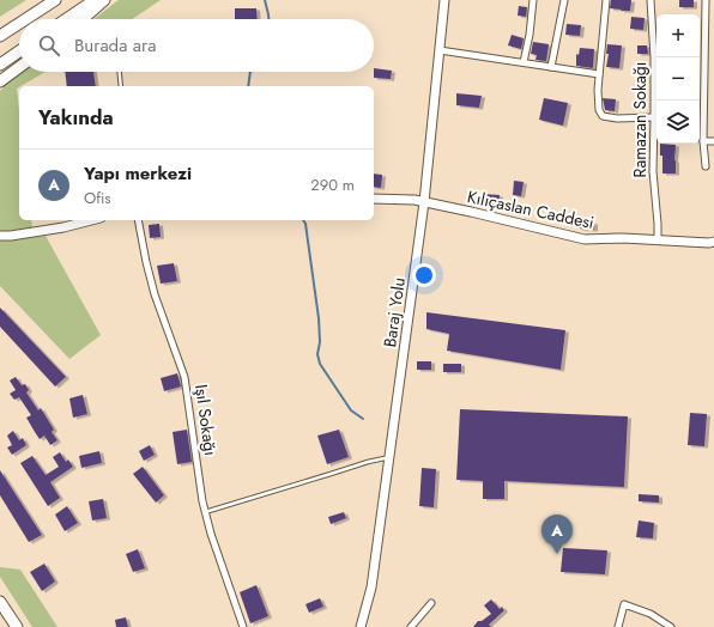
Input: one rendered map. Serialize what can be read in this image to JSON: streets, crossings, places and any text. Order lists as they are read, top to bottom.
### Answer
{
  "streets": {
    "street": [
      "Ramazan Sokağı",
      "Kılıçaslan Caddesi",
      "Baraj Yolu",
      "Işıl Sokağı"
    ]
  },
  "crossings": [
    ["Ramazan Sokağı", "Kılıçaslan Caddesi"],
    ["Kılıçaslan Caddesi", "Baraj Yolu"]
  ],
  "page": {
    "map_buttons": ["+", "−"],
    "search": "Burada ara",
    "heading": "Yakında",
    "list": [
      {
        "mark": "A",
        "name": "Yapı merkezi",
        "note": "Ofis",
        "value": "290 m"
      }
    ],
    "pins": "A"
  }
}
